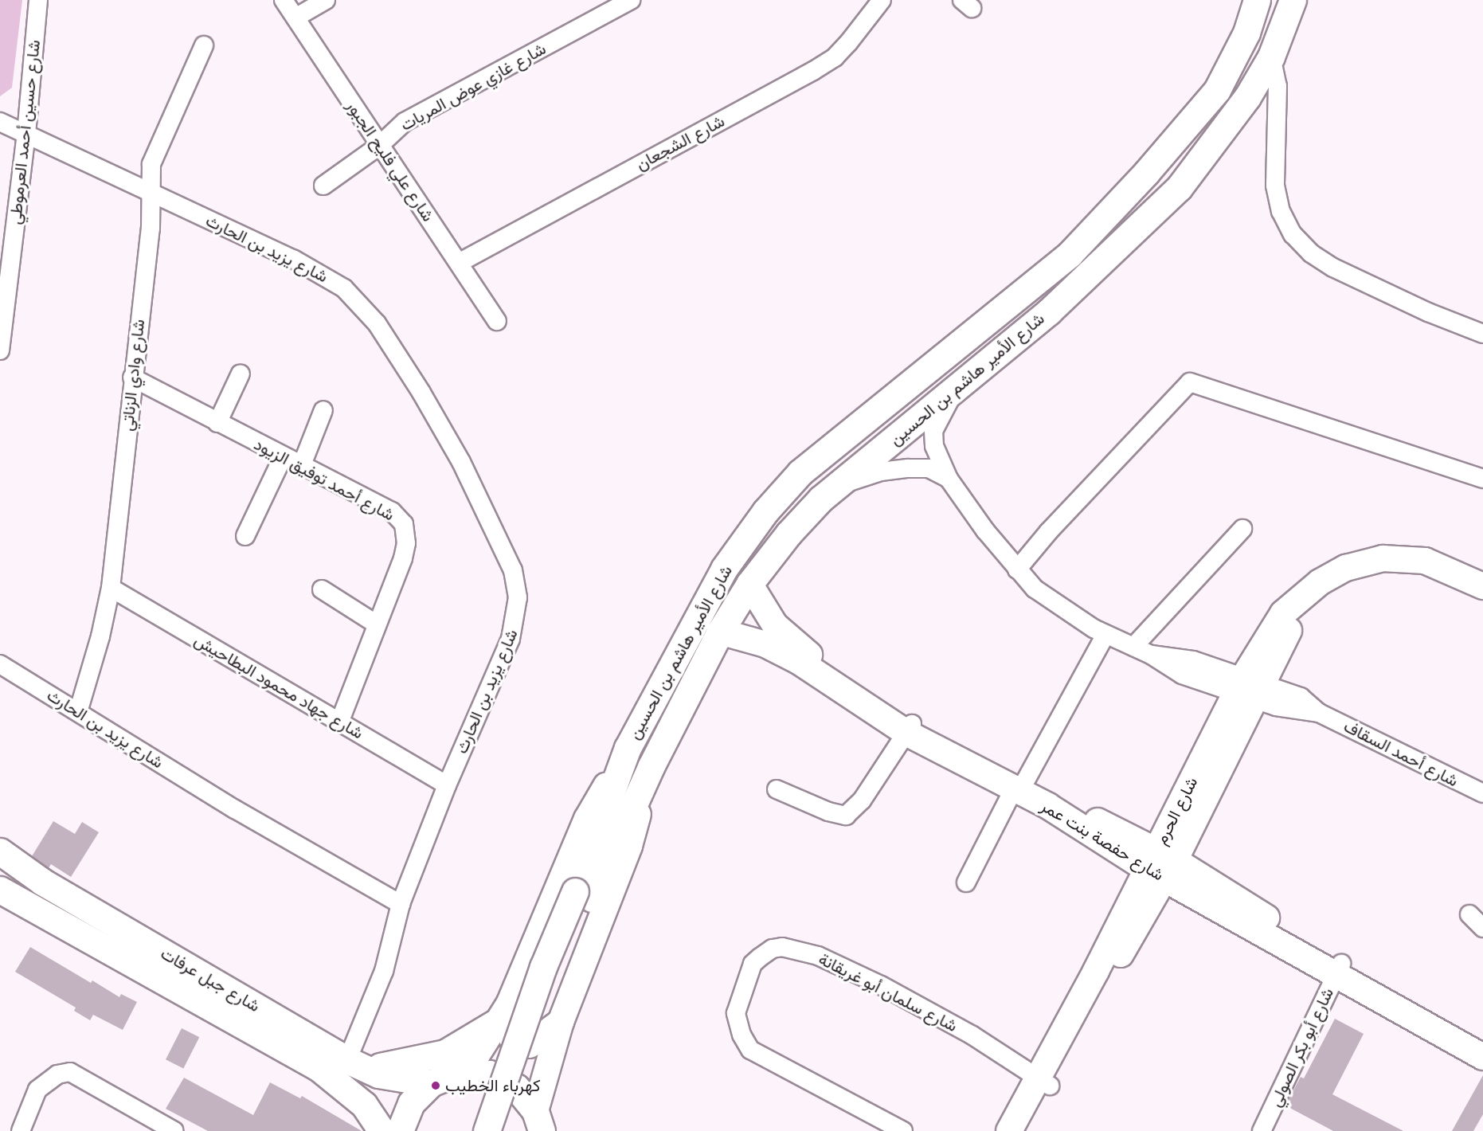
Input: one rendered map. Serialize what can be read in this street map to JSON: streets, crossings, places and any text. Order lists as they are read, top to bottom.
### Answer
{
  "streets": {
    "main road": ["شارع الأمير هاشم بن الحسين", "شارع جبل عرفات"],
    "street": [
      "شارع غازي عوض المريات",
      "شارع حسين أحمد العرموطي",
      "شارع الشجعان",
      "شارع علي فليح الجبور",
      "شارع يزيد بن الحارث",
      "شارع وادي الزناتي",
      "شارع أحمد توفيق الزيود",
      "شارع جهاد محمود البطاحيش",
      "شارع أحمد السقاف",
      "شارع الحرم",
      "شارع حفصة بنت عمر",
      "شارع سلمان أبو غريقانة",
      "شارع أبو بكر الصولي"
    ]
  },
  "crossings": [
    ["شارع غازي عوض المريات", "شارع علي فليح الجبور"],
    ["شارع حسين أحمد العرموطي", "شارع يزيد بن الحارث"],
    ["شارع الشجعان", "شارع علي فليح الجبور"],
    ["شارع يزيد بن الحارث", "شارع وادي الزناتي"],
    ["شارع يزيد بن الحارث", "شارع جهاد محمود البطاحيش"],
    ["شارع وادي الزناتي", "شارع أحمد توفيق الزيود"],
    ["شارع وادي الزناتي", "شارع جهاد محمود البطاحيش"],
    ["شارع الأمير هاشم بن الحسين", "شارع حفصة بنت عمر"],
    ["شارع أحمد توفيق الزيود", "شارع جهاد محمود البطاحيش"],
    ["شارع أحمد السقاف", "شارع الحرم"],
    ["شارع الحرم", "شارع حفصة بنت عمر"],
    ["شارع الحرم", "شارع سلمان أبو غريقانة"],
    ["شارع حفصة بنت عمر", "شارع أبو بكر الصولي"]
  ],
  "places": ["كهرباء الخطيب"]
}
